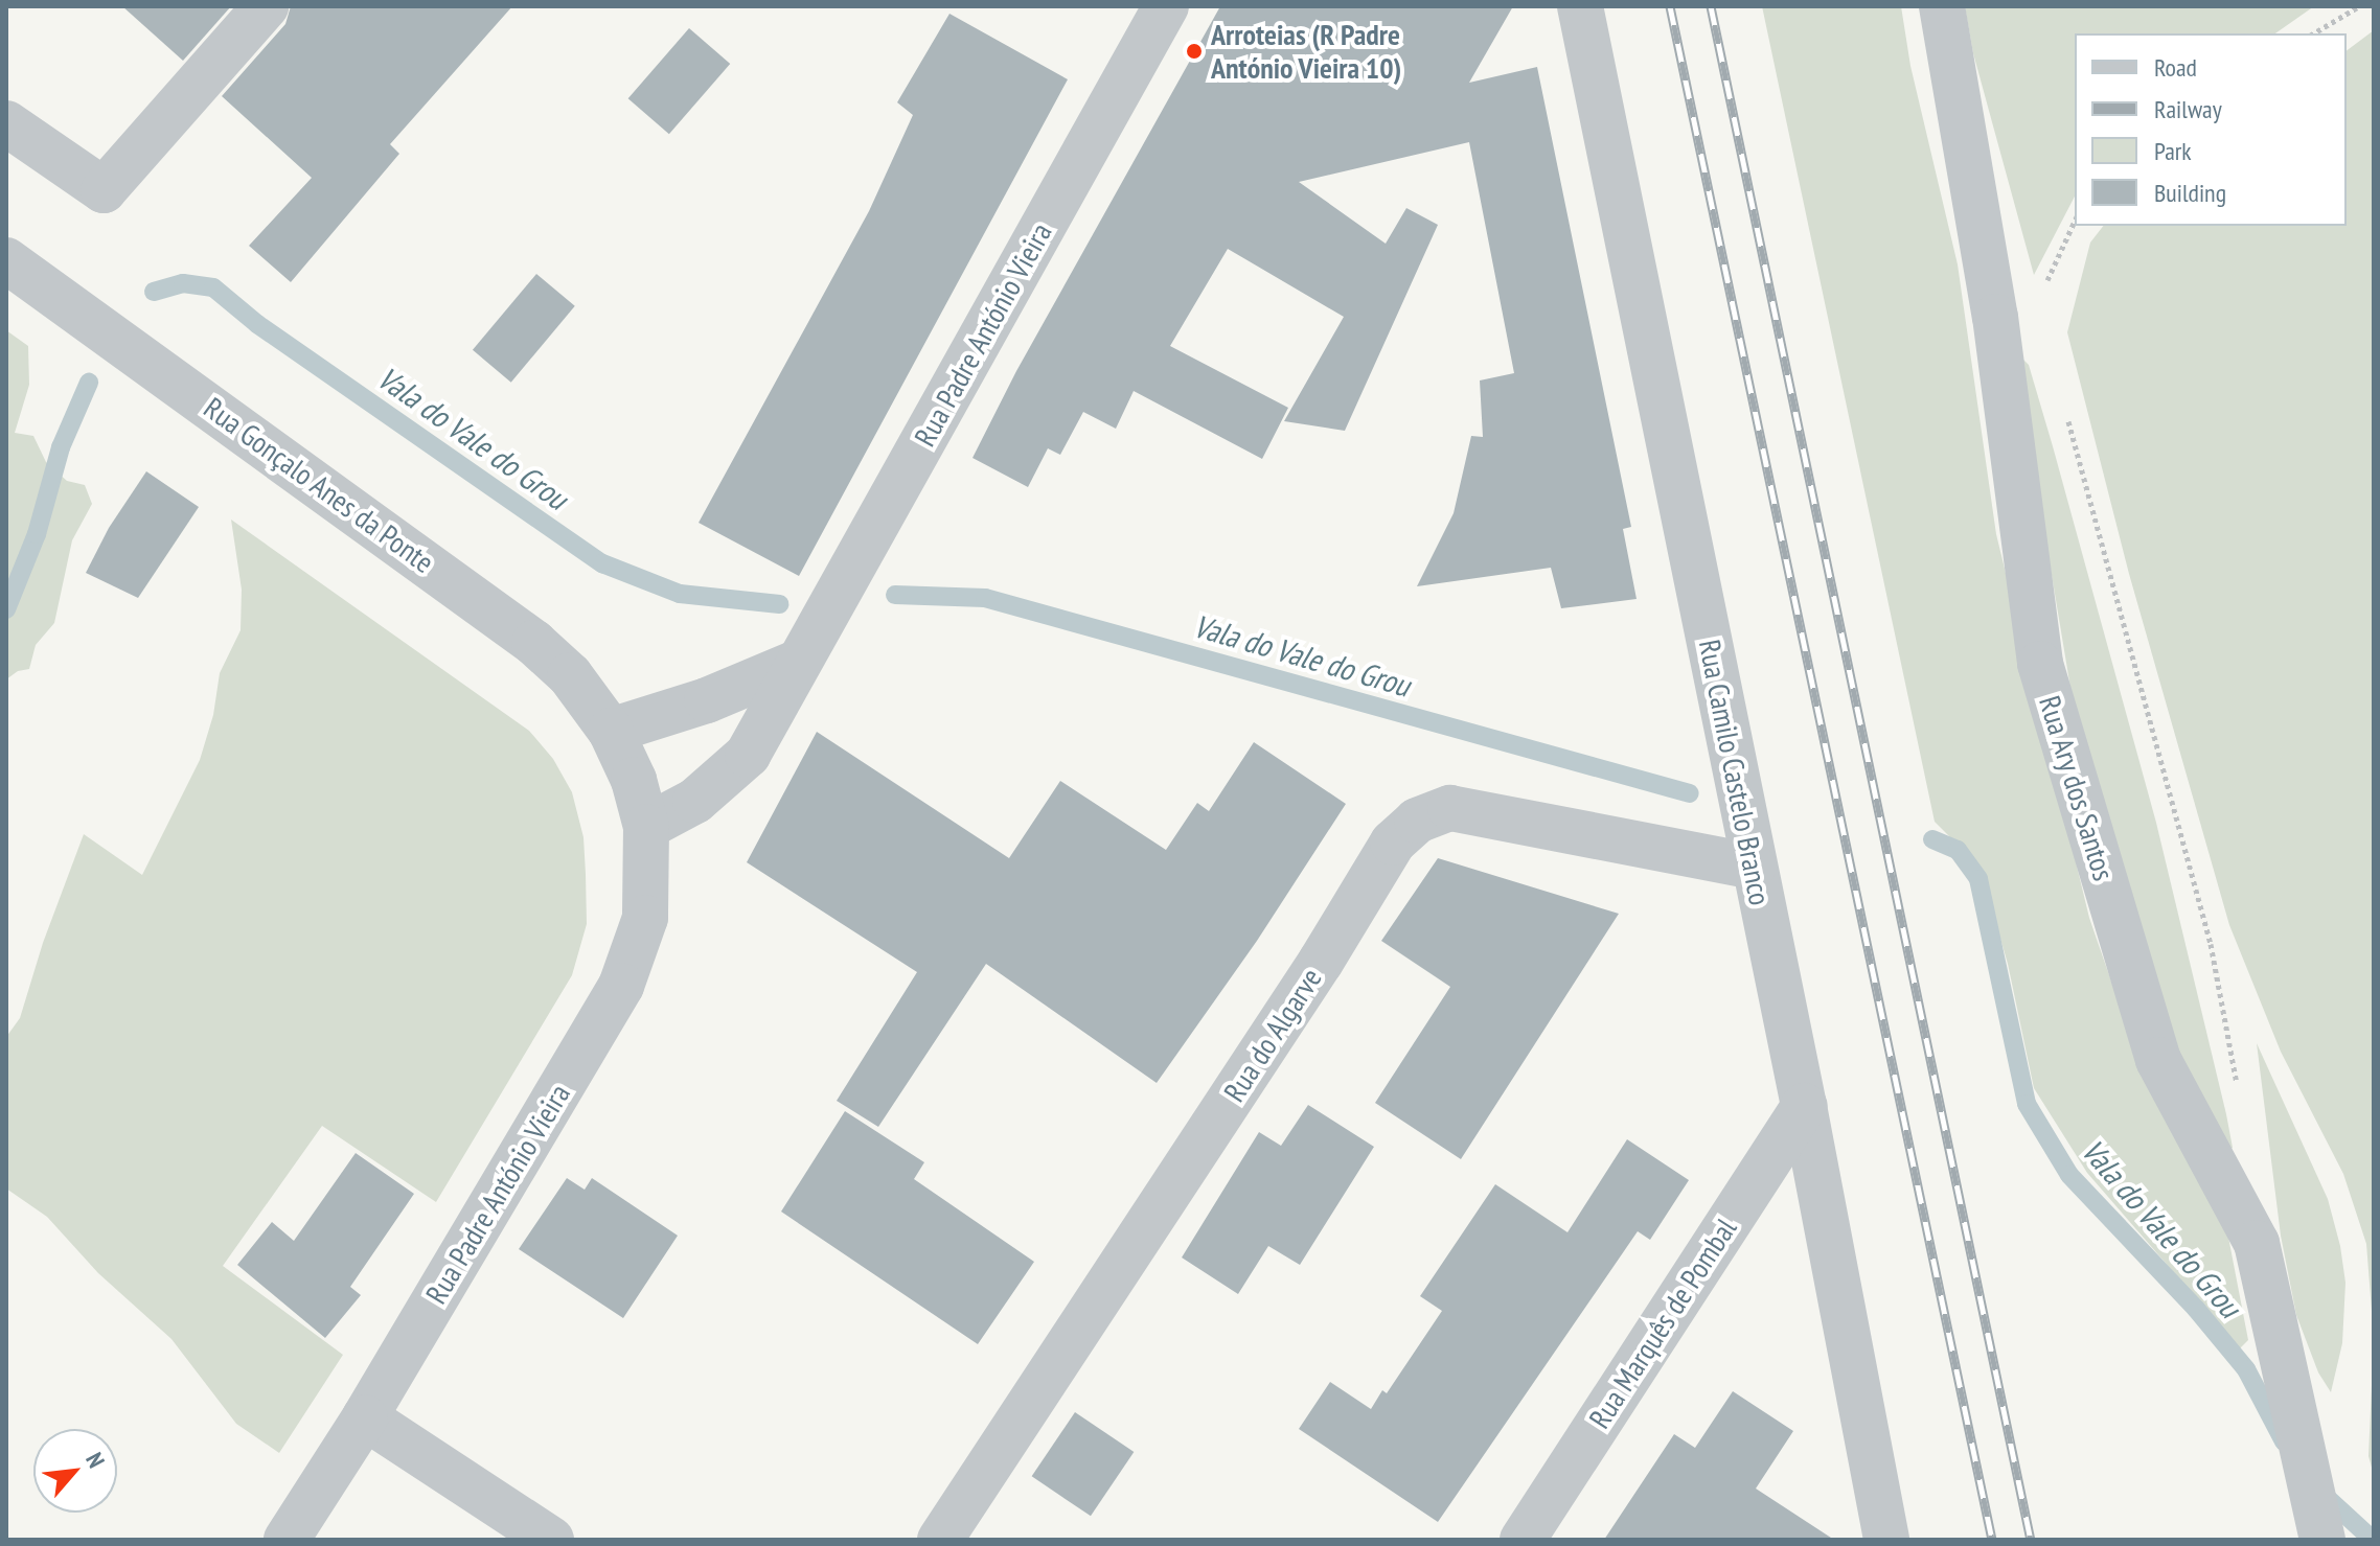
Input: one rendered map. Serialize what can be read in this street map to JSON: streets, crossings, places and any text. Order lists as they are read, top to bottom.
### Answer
{
  "streets": {
    "street": [
      "Rua Padre António Vieira",
      "Rua Gonçalo Anes da Ponte",
      "Rua Camilo Castelo Branco",
      "Rua Ary dos Santos",
      "Rua do Algarve",
      "Rua Marquês de Pombal"
    ]
  },
  "crossings": [
    ["Rua Padre António Vieira", "Rua Gonçalo Anes da Ponte"],
    ["Rua Camilo Castelo Branco", "Rua do Algarve"],
    ["Rua Camilo Castelo Branco", "Rua Marquês de Pombal"]
  ],
  "water": ["Vala do Vale do Grou"],
  "places": ["Arroteias (R Padre António Vieira 10)"],
  "legend": [
    "Road",
    "Railway",
    "Park",
    "Building"
  ],
  "north": "top right"
}
